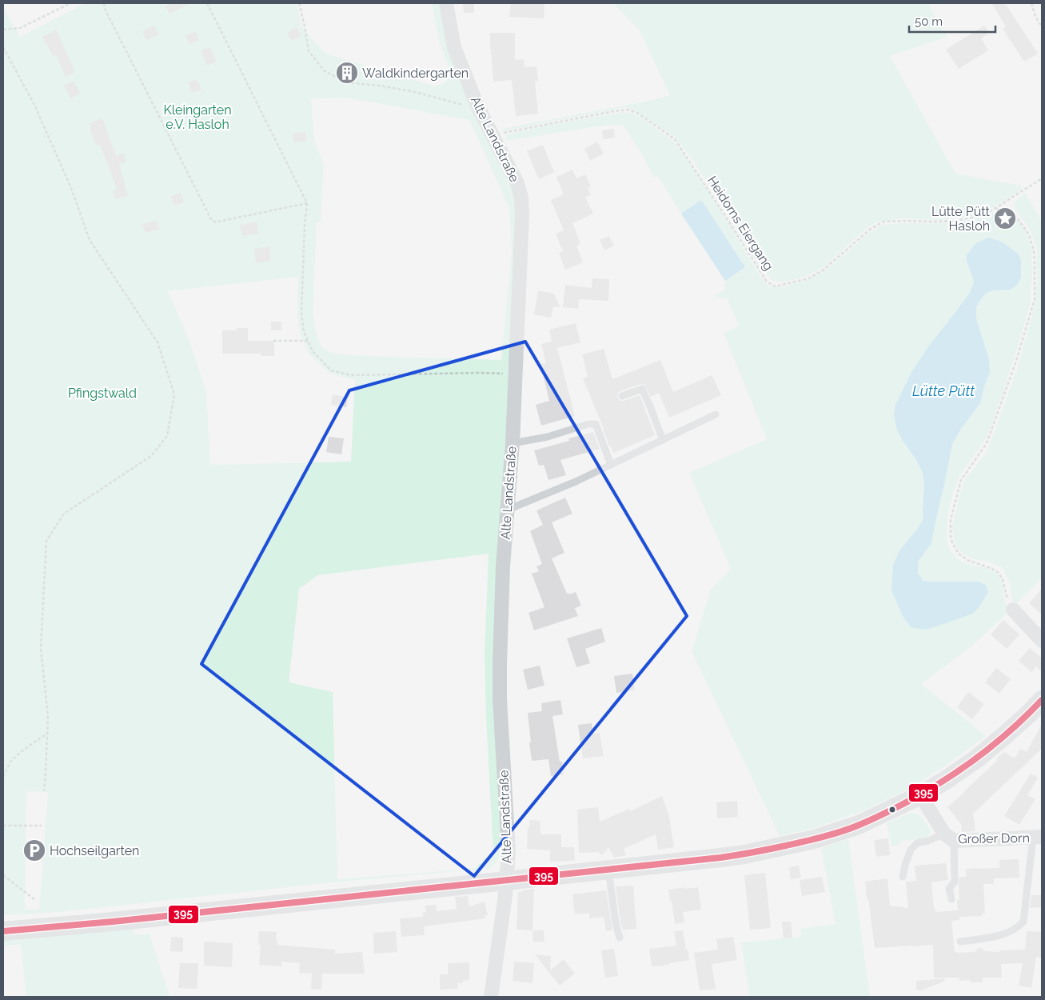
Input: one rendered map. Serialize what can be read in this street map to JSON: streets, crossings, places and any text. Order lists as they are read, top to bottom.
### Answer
{
  "streets": {
    "street": ["Alte Landstraße", "Großer Dorn"],
    "path": ["Heidorns Eiergang"]
  },
  "crossings": [
    ["Alte Landstraße", "Heidorns Eiergang"]
  ],
  "water": ["Lütte Pütt"],
  "parks": ["Kleingarten e.V. Hasloh", "Pfingstwald"],
  "places": {
    "building": ["Waldkindergarten"],
    "place": ["Lütte Pütt Hasloh"],
    "parking": ["Hochseilgarten"]
  },
  "lines": ["transit line 395"],
  "scale_bar": "50 m"
}
